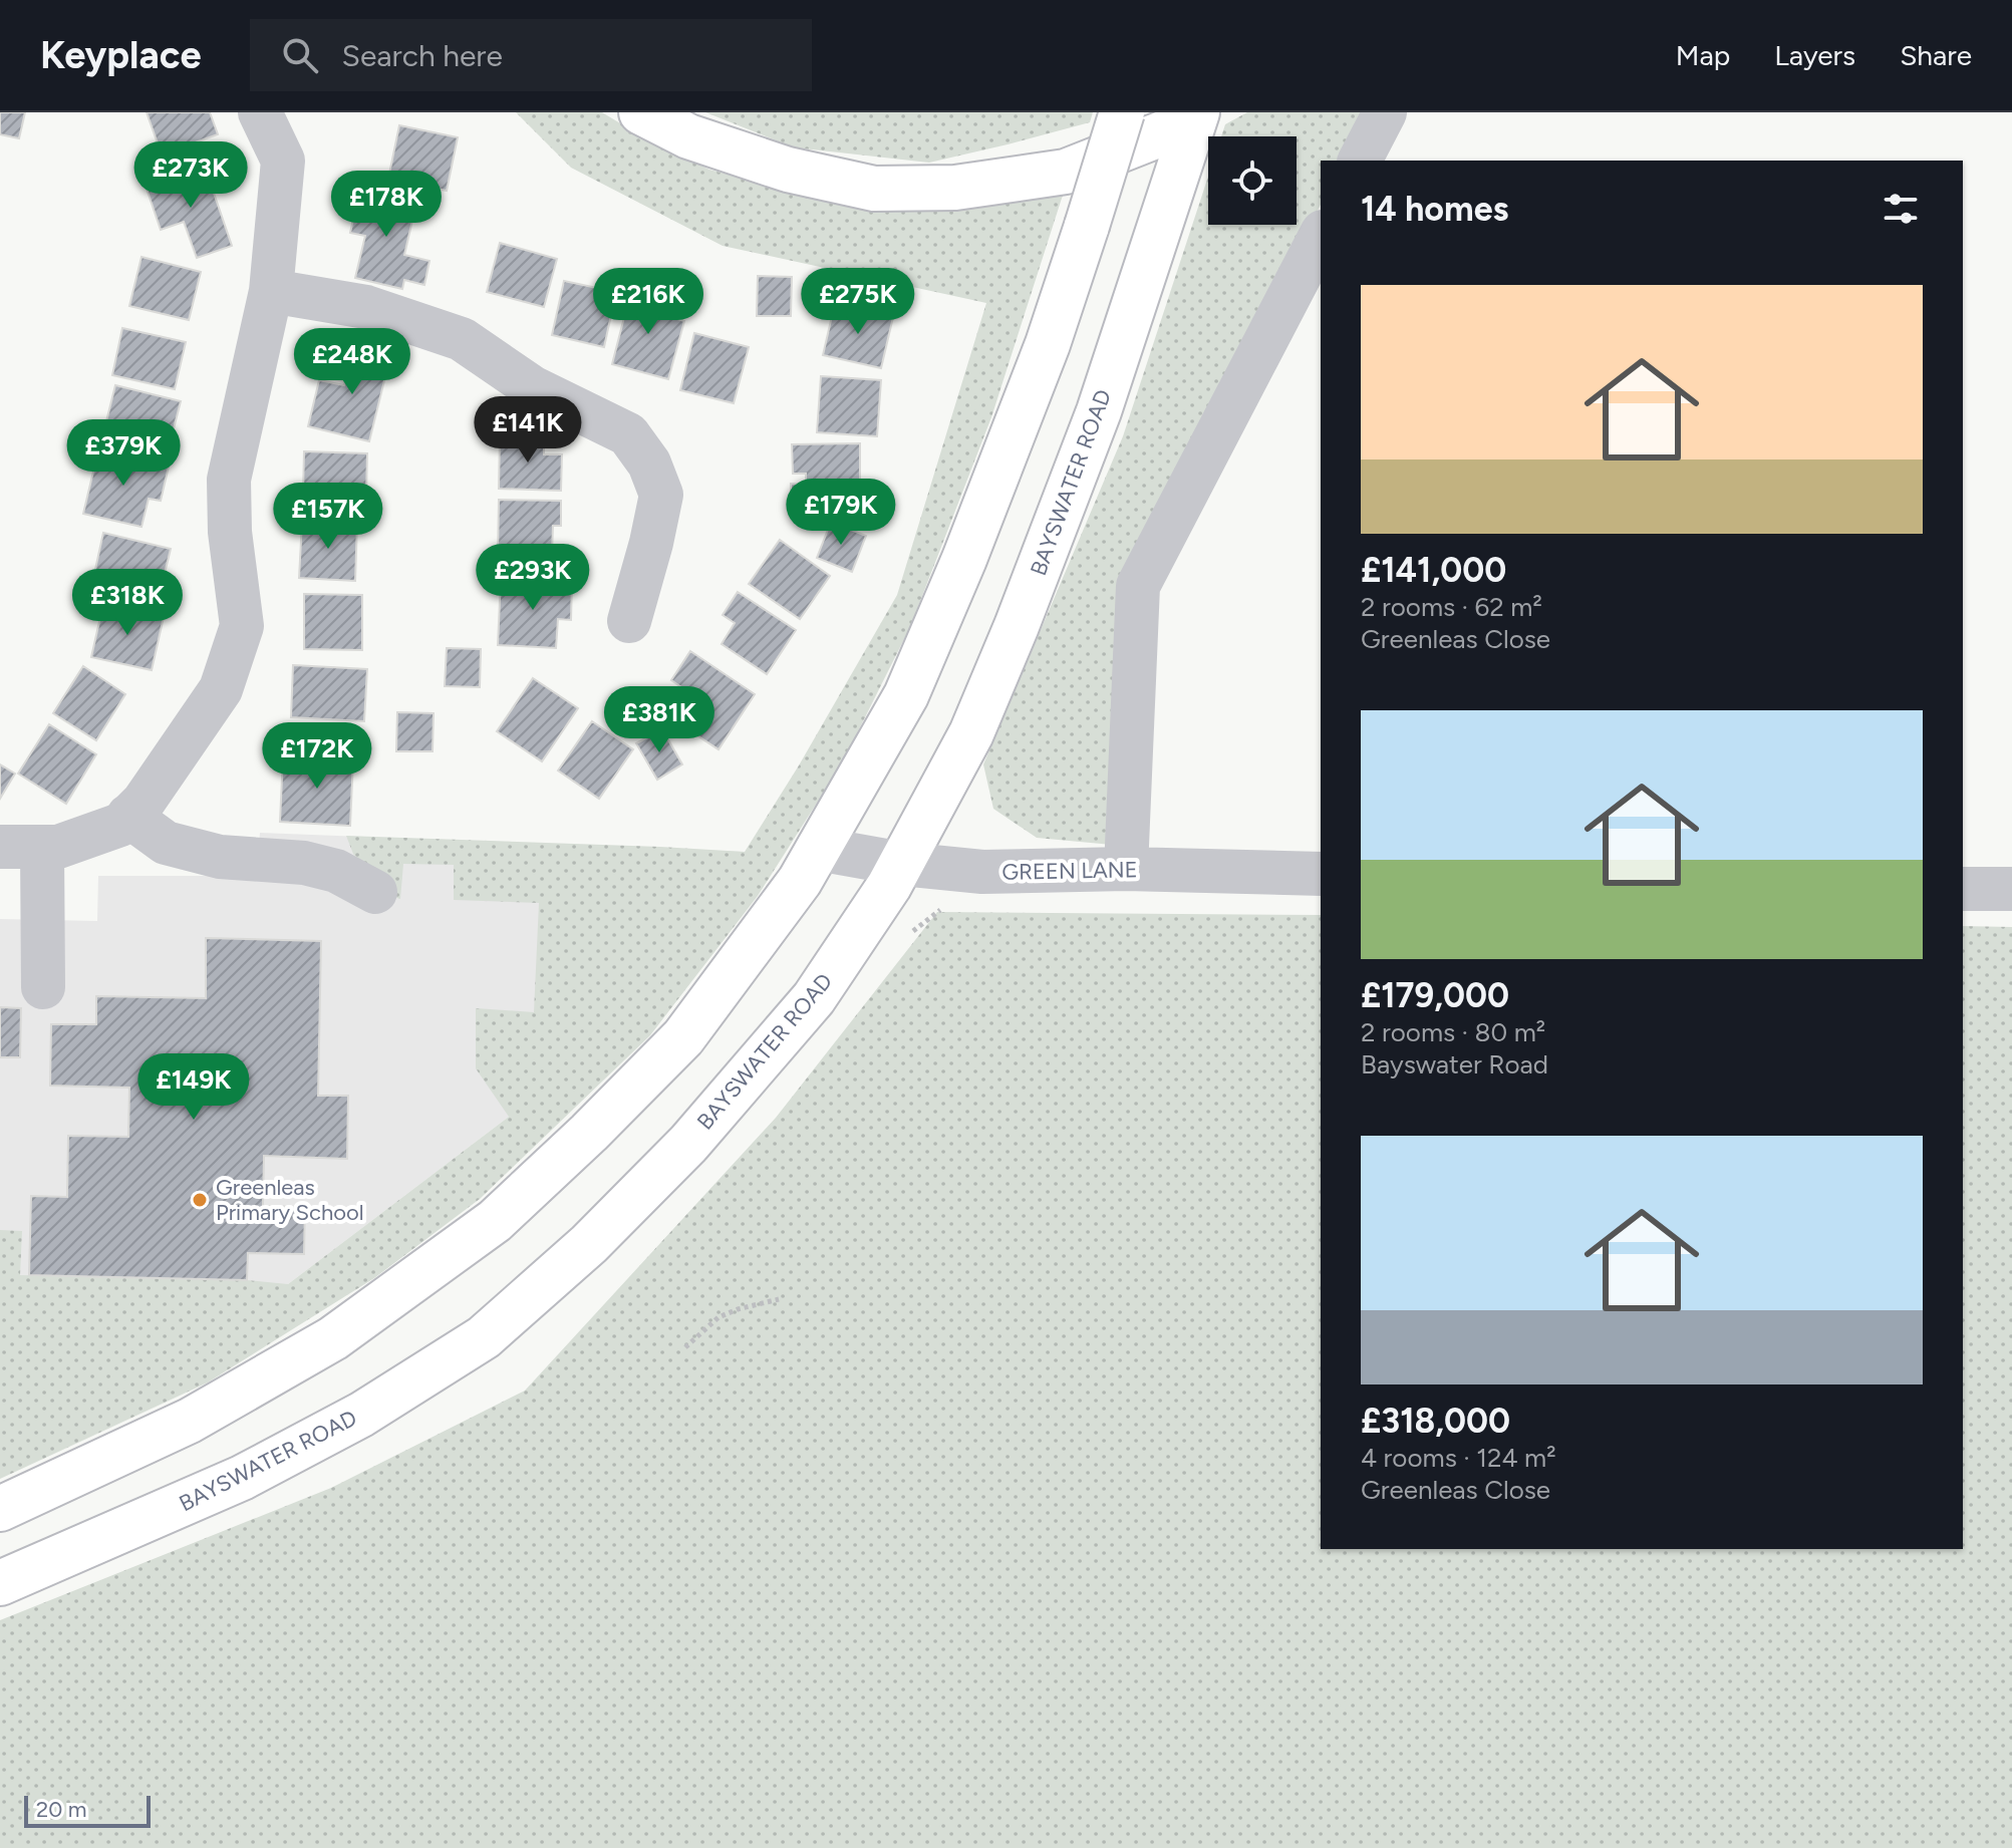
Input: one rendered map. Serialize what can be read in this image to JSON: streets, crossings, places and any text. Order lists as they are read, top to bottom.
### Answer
{
  "streets": {
    "main road": ["BAYSWATER ROAD"],
    "street": ["GREEN LANE"]
  },
  "crossings": [
    ["BAYSWATER ROAD", "GREEN LANE"]
  ],
  "places": ["Greenleas Primary School"],
  "scale_bar": "20 m",
  "page": {
    "header": "Keyplace",
    "search": "Search here",
    "nav": ["Map", "Layers", "Share"],
    "price": [
      "£273K",
      "£178K",
      "£216K",
      "£275K",
      "£248K",
      "£141K",
      "£379K",
      "£179K",
      "£157K",
      "£293K",
      "£318K",
      "£381K",
      "£172K",
      "£149K"
    ],
    "heading": "14 homes",
    "list": [
      {
        "name": "£141,000",
        "note": "2 rooms · 62 m² · Greenleas Close"
      },
      {
        "name": "£179,000",
        "note": "2 rooms · 80 m² · Bayswater Road"
      },
      {
        "name": "£318,000",
        "note": "4 rooms · 124 m² · Greenleas Close"
      }
    ],
    "scale": "20 m"
  }
}
